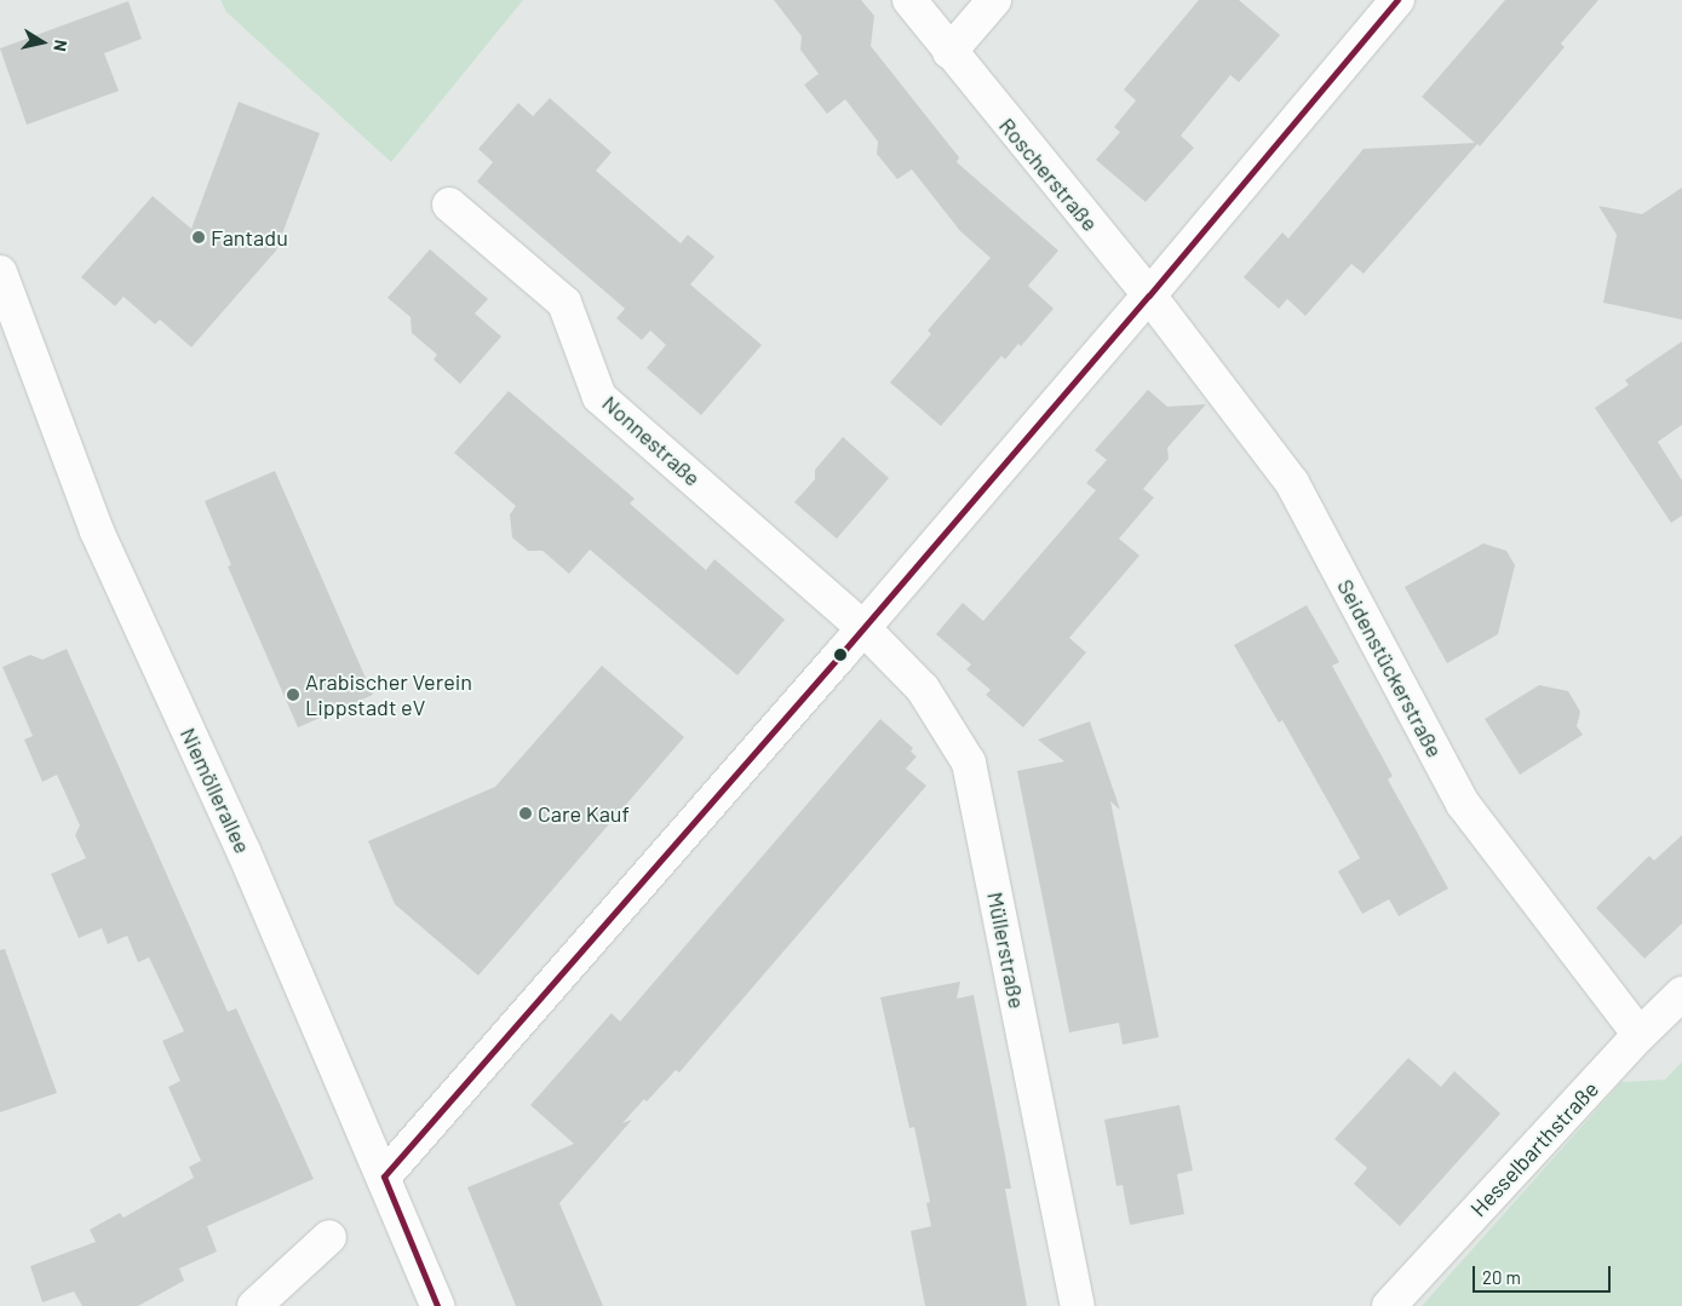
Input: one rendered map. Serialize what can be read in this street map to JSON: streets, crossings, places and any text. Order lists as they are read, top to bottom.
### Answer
{
  "streets": {
    "street": [
      "Roscherstraße",
      "Nonnestraße",
      "Seidenstückerstraße",
      "Niemöllerallee",
      "Müllerstraße",
      "Hesselbarthstraße"
    ]
  },
  "crossings": [
    ["Roscherstraße", "Seidenstückerstraße"],
    ["Nonnestraße", "Müllerstraße"],
    ["Seidenstückerstraße", "Hesselbarthstraße"]
  ],
  "places": ["Fantadu", "Arabischer Verein Lippstadt eV", "Care Kauf"],
  "scale_bar": "20 m",
  "north": "right"
}
